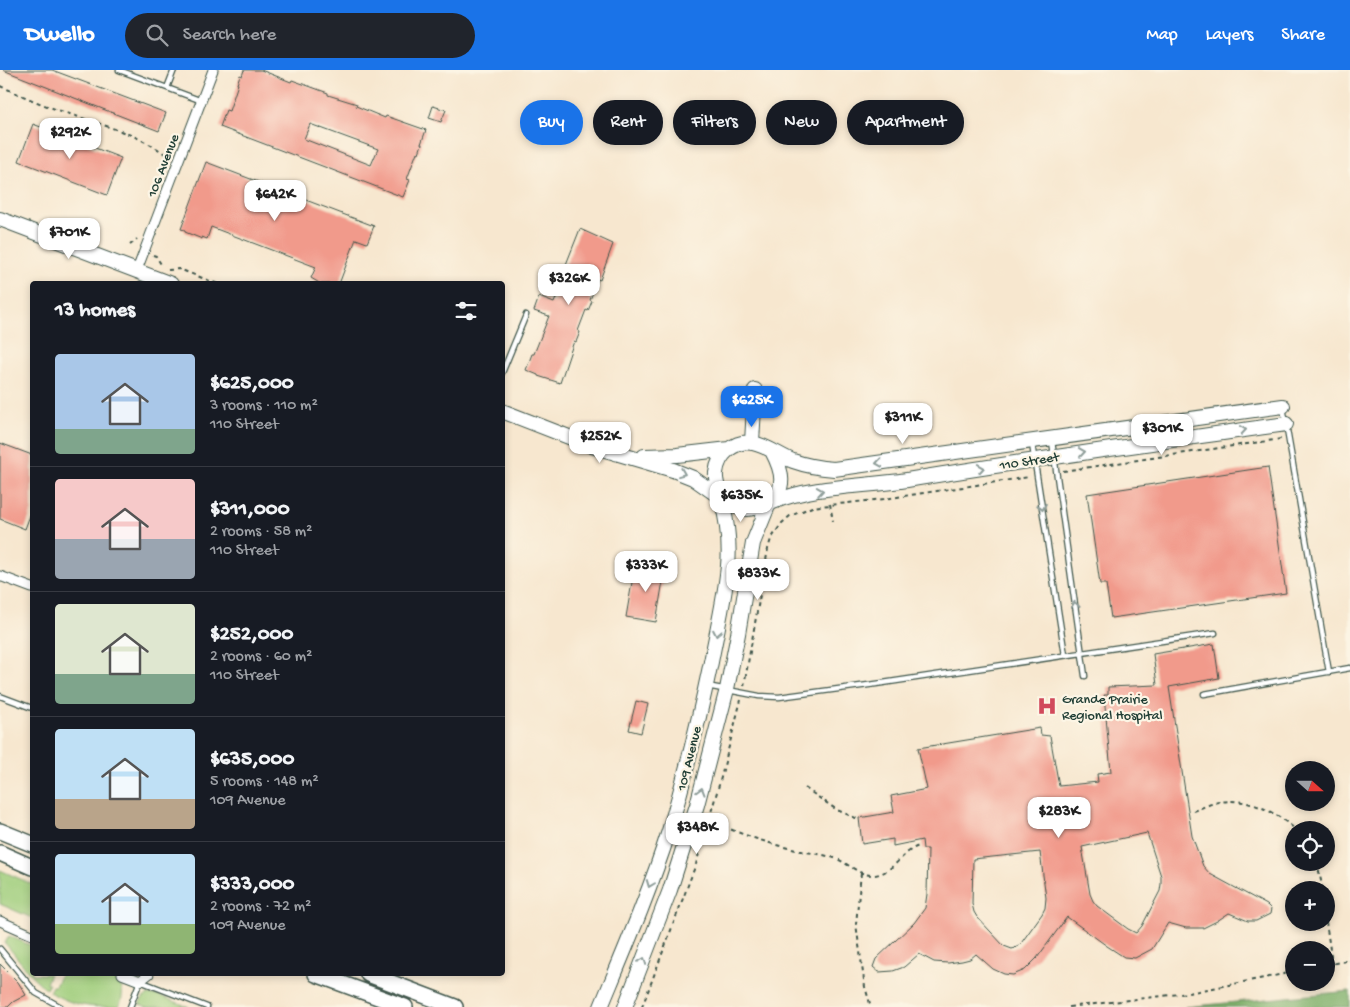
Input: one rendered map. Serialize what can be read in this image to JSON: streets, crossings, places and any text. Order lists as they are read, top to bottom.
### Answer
{
  "streets": {
    "street": ["106 Avenue", "110 Street", "109 Avenue"]
  },
  "crossings": [
    ["110 Street", "109 Avenue"]
  ],
  "places": {
    "hospital": ["Grande Prairie Regional Hospital"]
  },
  "north": "right",
  "page": {
    "header": "Dwello",
    "search": "Search here",
    "nav": ["Map", "Layers", "Share"],
    "chip": [
      "Buy",
      "Rent",
      "Filters",
      "New",
      "Apartment"
    ],
    "price": [
      "$292K",
      "$642K",
      "$701K",
      "$326K",
      "$625K",
      "$311K",
      "$301K",
      "$252K",
      "$635K",
      "$333K",
      "$833K",
      "$283K",
      "$348K"
    ],
    "heading": "13 homes",
    "list": [
      {
        "name": "$625,000",
        "note": "3 rooms · 110 m² · 110 Street"
      },
      {
        "name": "$311,000",
        "note": "2 rooms · 58 m² · 110 Street"
      },
      {
        "name": "$252,000",
        "note": "2 rooms · 60 m² · 110 Street"
      },
      {
        "name": "$635,000",
        "note": "5 rooms · 148 m² · 109 Avenue"
      },
      {
        "name": "$333,000",
        "note": "2 rooms · 72 m² · 109 Avenue"
      }
    ],
    "map_buttons": ["+", "−"]
  }
}
